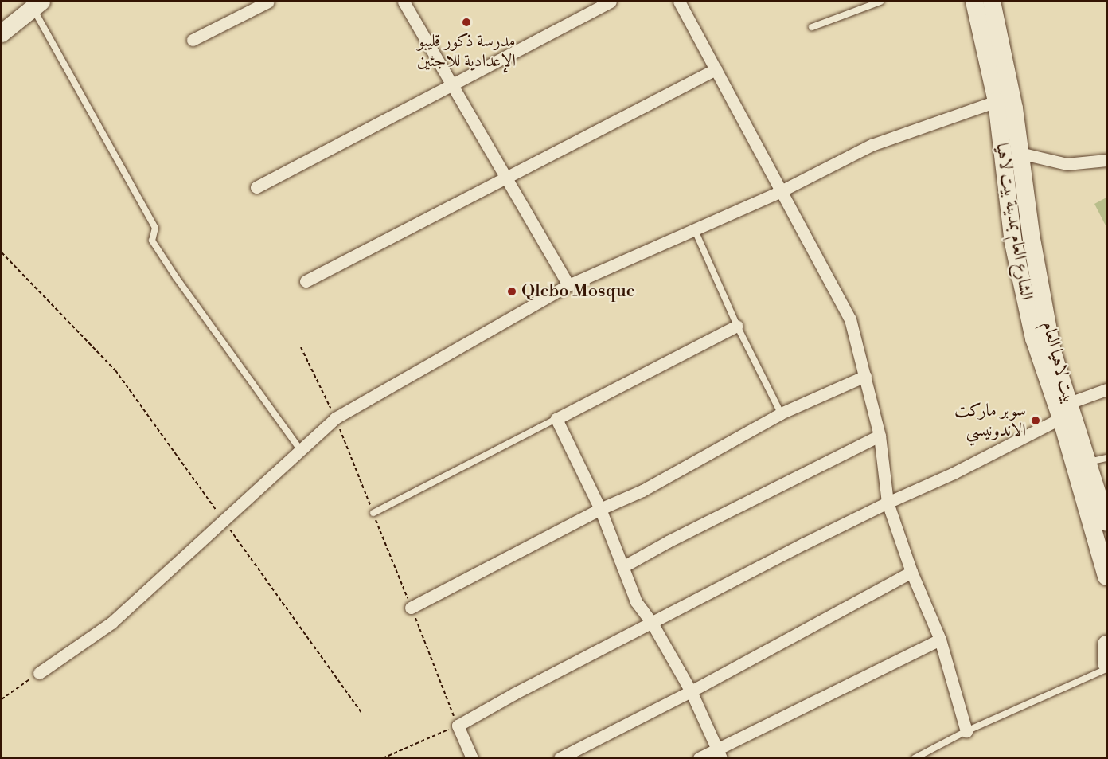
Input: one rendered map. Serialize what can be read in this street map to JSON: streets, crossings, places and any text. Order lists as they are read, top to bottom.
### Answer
{
  "streets": {
    "main road": ["الشارع العام بمدينة بيت لاهيا", "بيت لاهيا العام"]
  },
  "crossings": [
    ["الشارع العام بمدينة بيت لاهيا", "بيت لاهيا العام"]
  ],
  "places": ["مدرسة ذكور قليبو الإعدادية للاجئين", "Qlebo Mosque", "سوبر ماركت الاندونيسي"]
}
